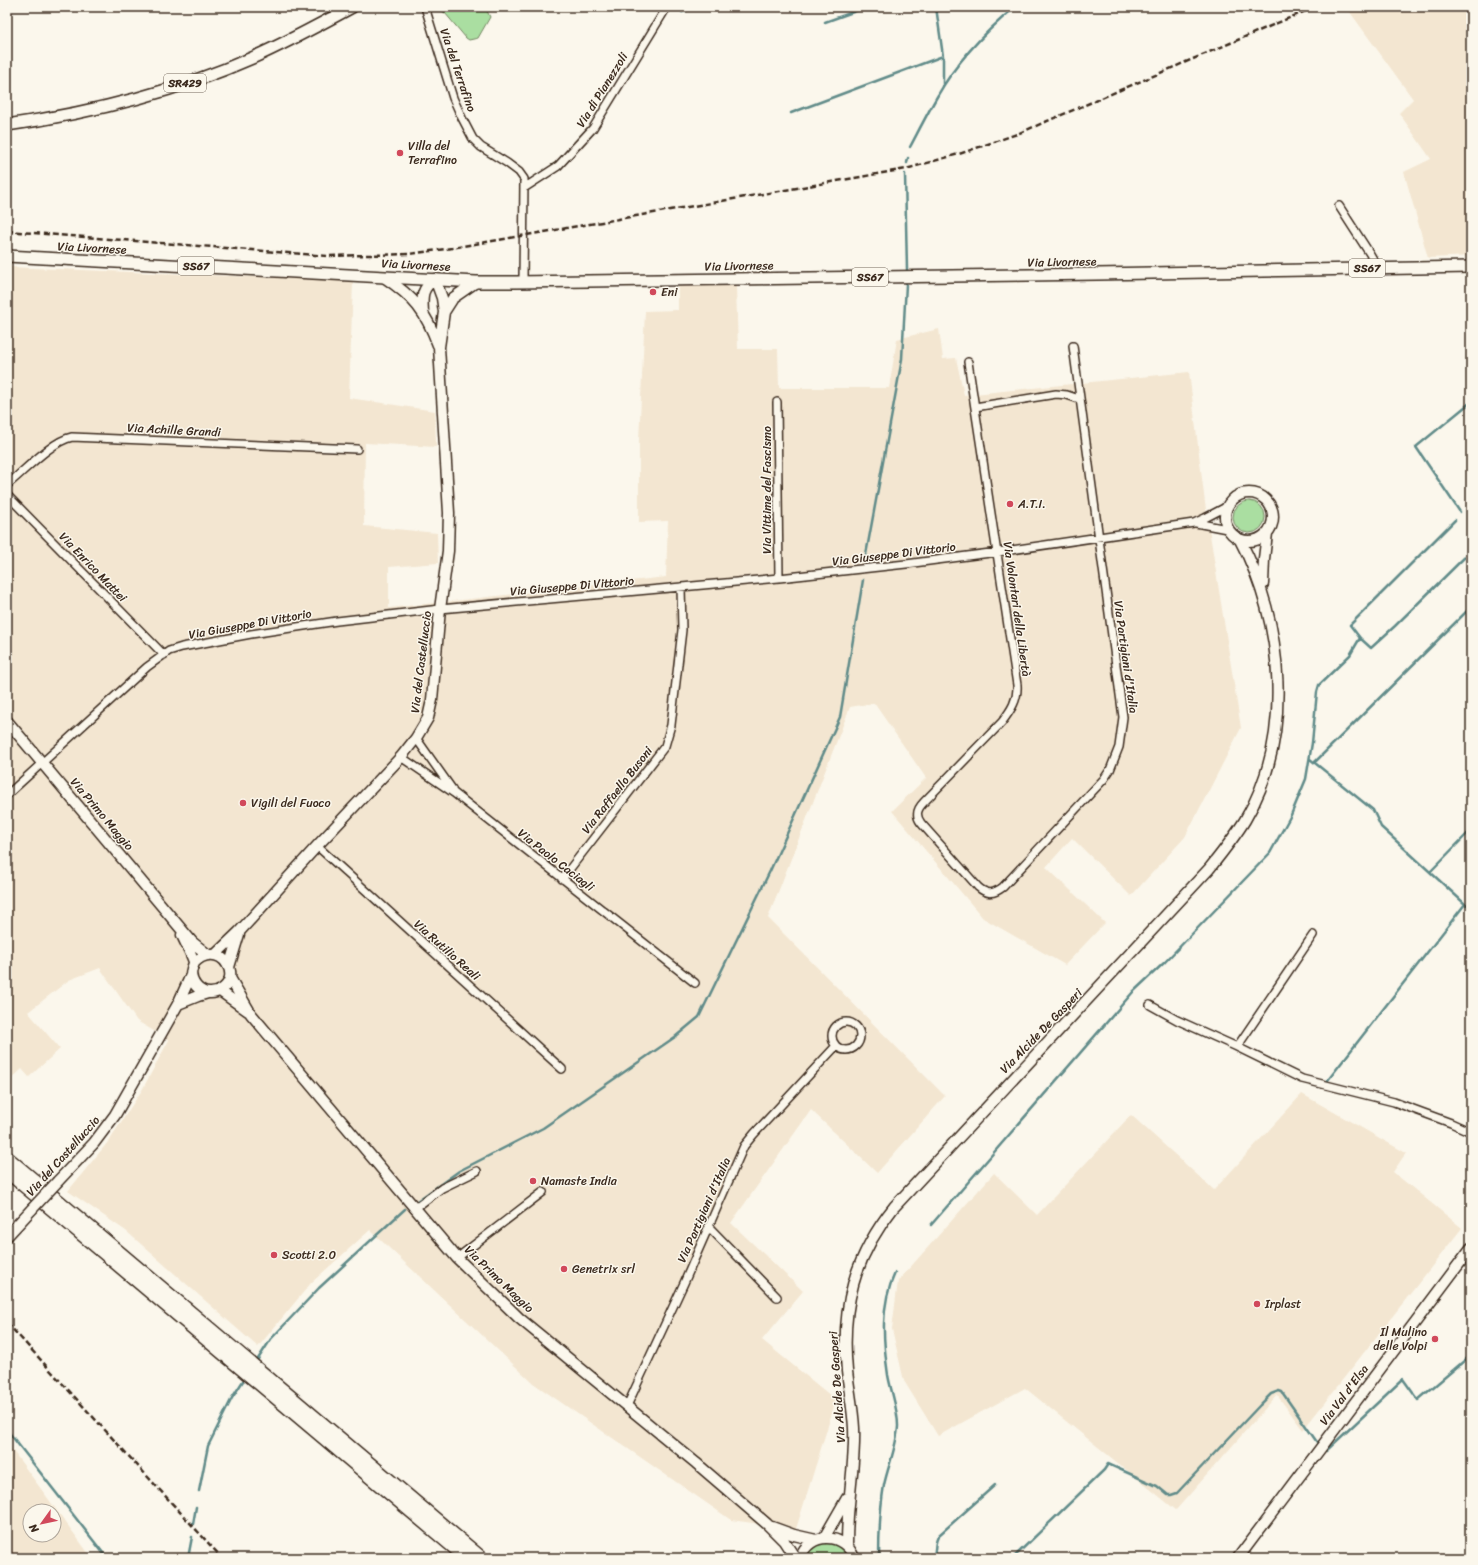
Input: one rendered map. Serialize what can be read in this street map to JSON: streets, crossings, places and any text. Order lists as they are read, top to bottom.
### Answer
{
  "streets": {
    "main road": ["SR429", "Via Livornese", "SS67"],
    "street": [
      "Via del Terrafino",
      "Via di Pianezzoli",
      "Via Achille Grandi",
      "Via Vittime del Fascismo",
      "Via Giuseppe Di Vittorio",
      "Via Enrico Mattei",
      "Via Volontari della Libertà",
      "Via Partigiani d'Italia",
      "Via del Castelluccio",
      "Via Raffaello Busoni",
      "Via Primo Maggio",
      "Via Paolo Caciagli",
      "Via Rutilio Reali",
      "Via Alcide De Gasperi",
      "Via Val d'Elsa"
    ]
  },
  "crossings": [
    ["Via del Terrafino", "Via di Pianezzoli"],
    ["Via del Terrafino", "Via Livornese"],
    ["Via Livornese", "Via del Castelluccio"],
    ["Via Vittime del Fascismo", "Via Giuseppe Di Vittorio"],
    ["Via Giuseppe Di Vittorio", "Via Enrico Mattei"],
    ["Via Giuseppe Di Vittorio", "Via Volontari della Libertà"],
    ["Via Giuseppe Di Vittorio", "Via Partigiani d'Italia"],
    ["Via Giuseppe Di Vittorio", "Via del Castelluccio"],
    ["Via Giuseppe Di Vittorio", "Via Raffaello Busoni"],
    ["Via Giuseppe Di Vittorio", "Via Primo Maggio"],
    ["Via Giuseppe Di Vittorio", "Via Alcide De Gasperi"],
    ["Via Volontari della Libertà", "Via Partigiani d'Italia"],
    ["Via Partigiani d'Italia", "Via Primo Maggio"],
    ["Via del Castelluccio", "Via Primo Maggio"],
    ["Via del Castelluccio", "Via Paolo Caciagli"],
    ["Via del Castelluccio", "Via Rutilio Reali"],
    ["Via Raffaello Busoni", "Via Paolo Caciagli"],
    ["Via Primo Maggio", "Via Alcide De Gasperi"]
  ],
  "places": [
    "Villa del Terrafino",
    "Eni",
    "A.T.I.",
    "Vigili del Fuoco",
    "Namaste India",
    "Scotti 2.0",
    "Genetrix srl",
    "Irplast",
    "Il Mulino delle Volpi"
  ],
  "north": "bottom left"
}
